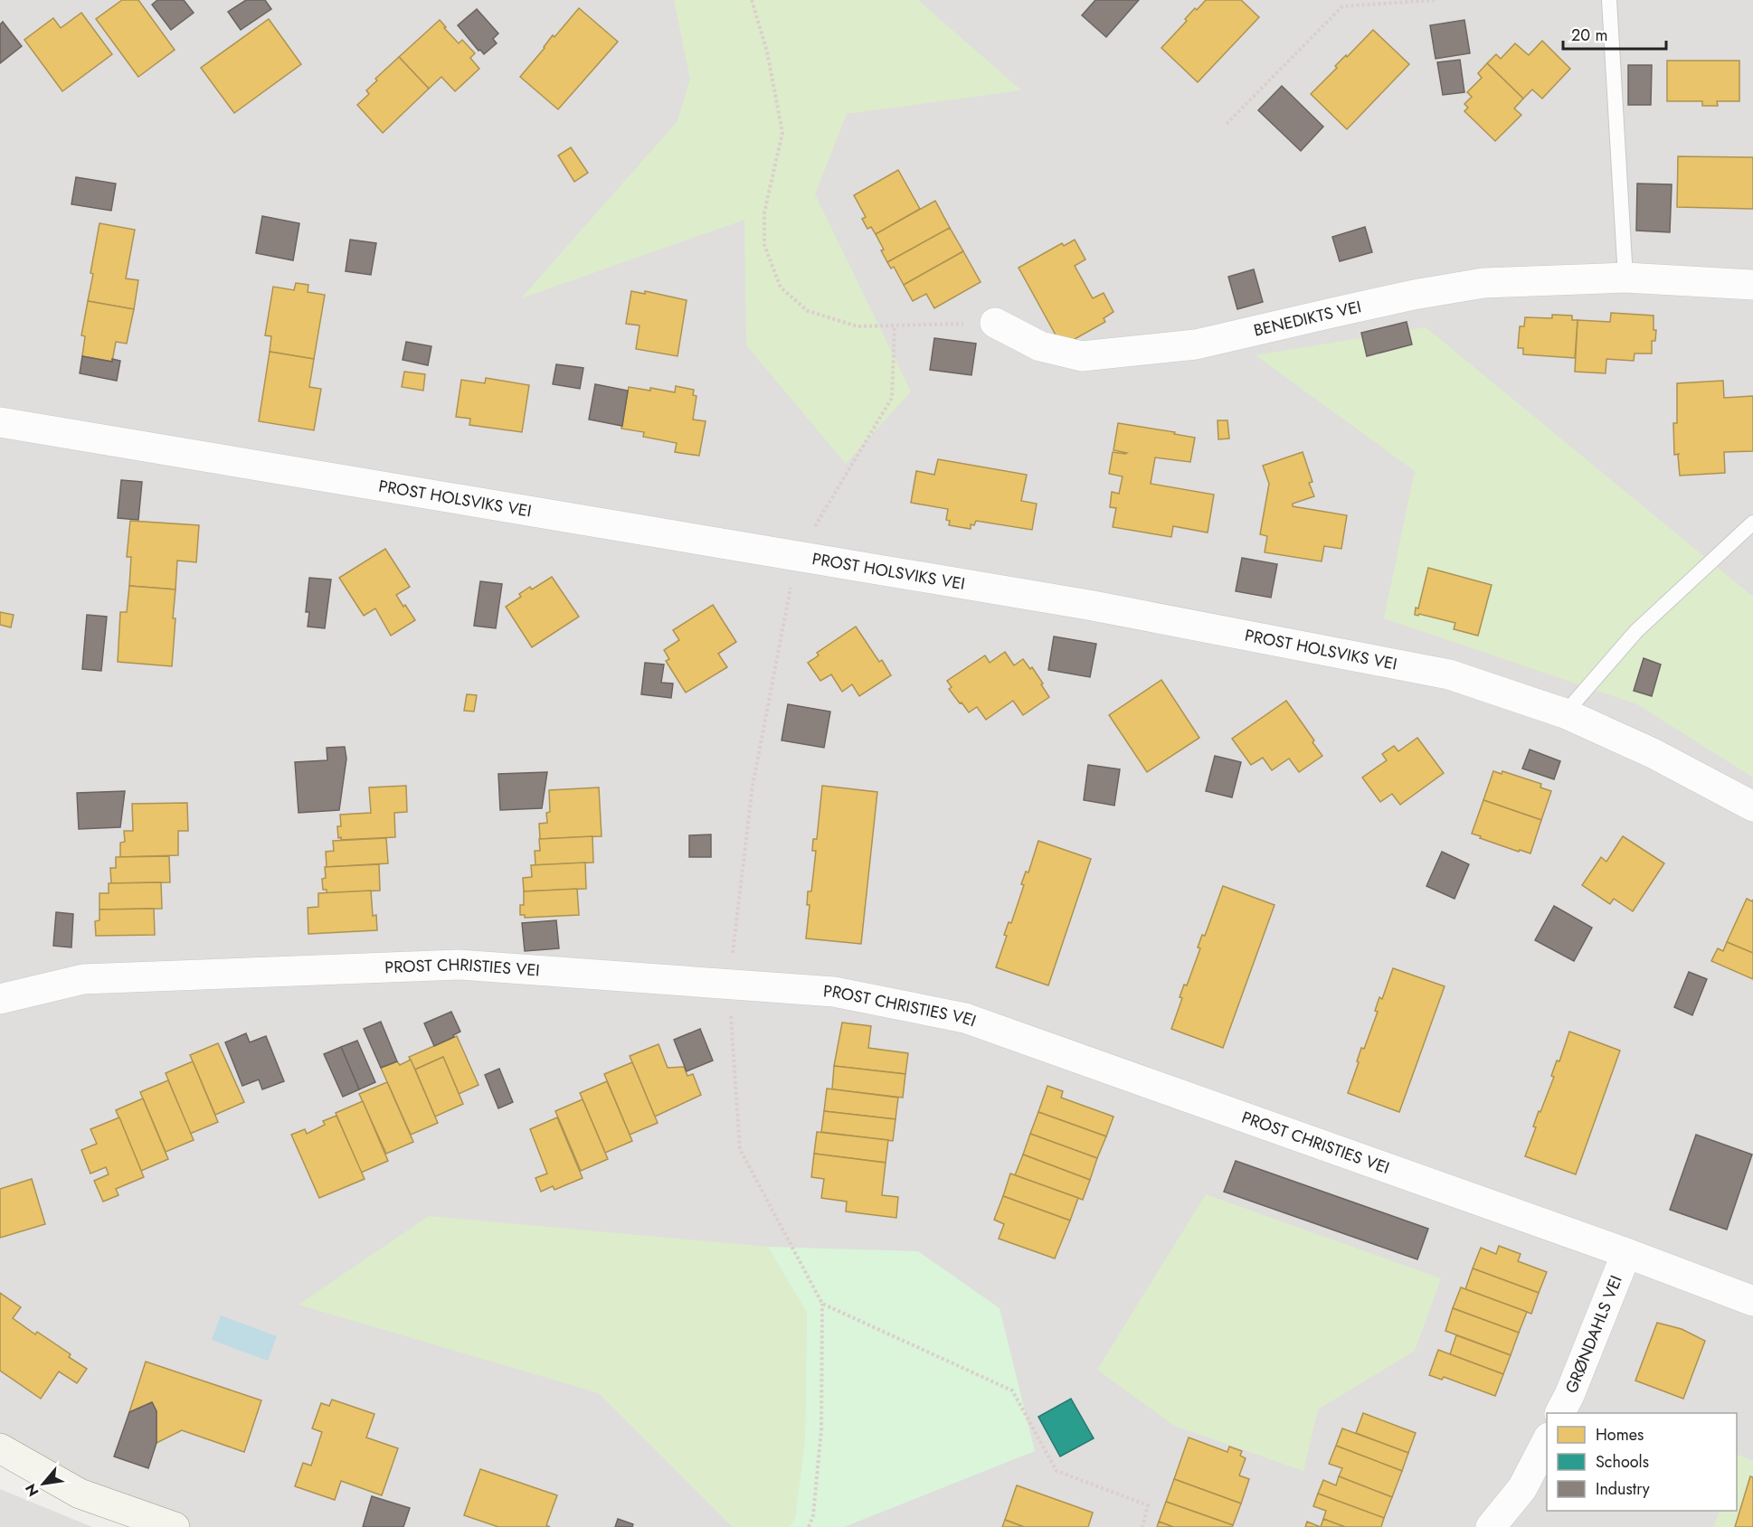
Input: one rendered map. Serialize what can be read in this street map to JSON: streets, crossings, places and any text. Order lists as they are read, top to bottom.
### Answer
{
  "streets": {
    "street": [
      "BENEDIKTS VEI",
      "PROST HOLSVIKS VEI",
      "PROST CHRISTIES VEI",
      "GRØNDAHLS VEI"
    ]
  },
  "crossings": [
    ["PROST CHRISTIES VEI", "GRØNDAHLS VEI"]
  ],
  "legend": ["Homes", "Schools", "Industry"],
  "scale_bar": "20 m",
  "north": "bottom left"
}
